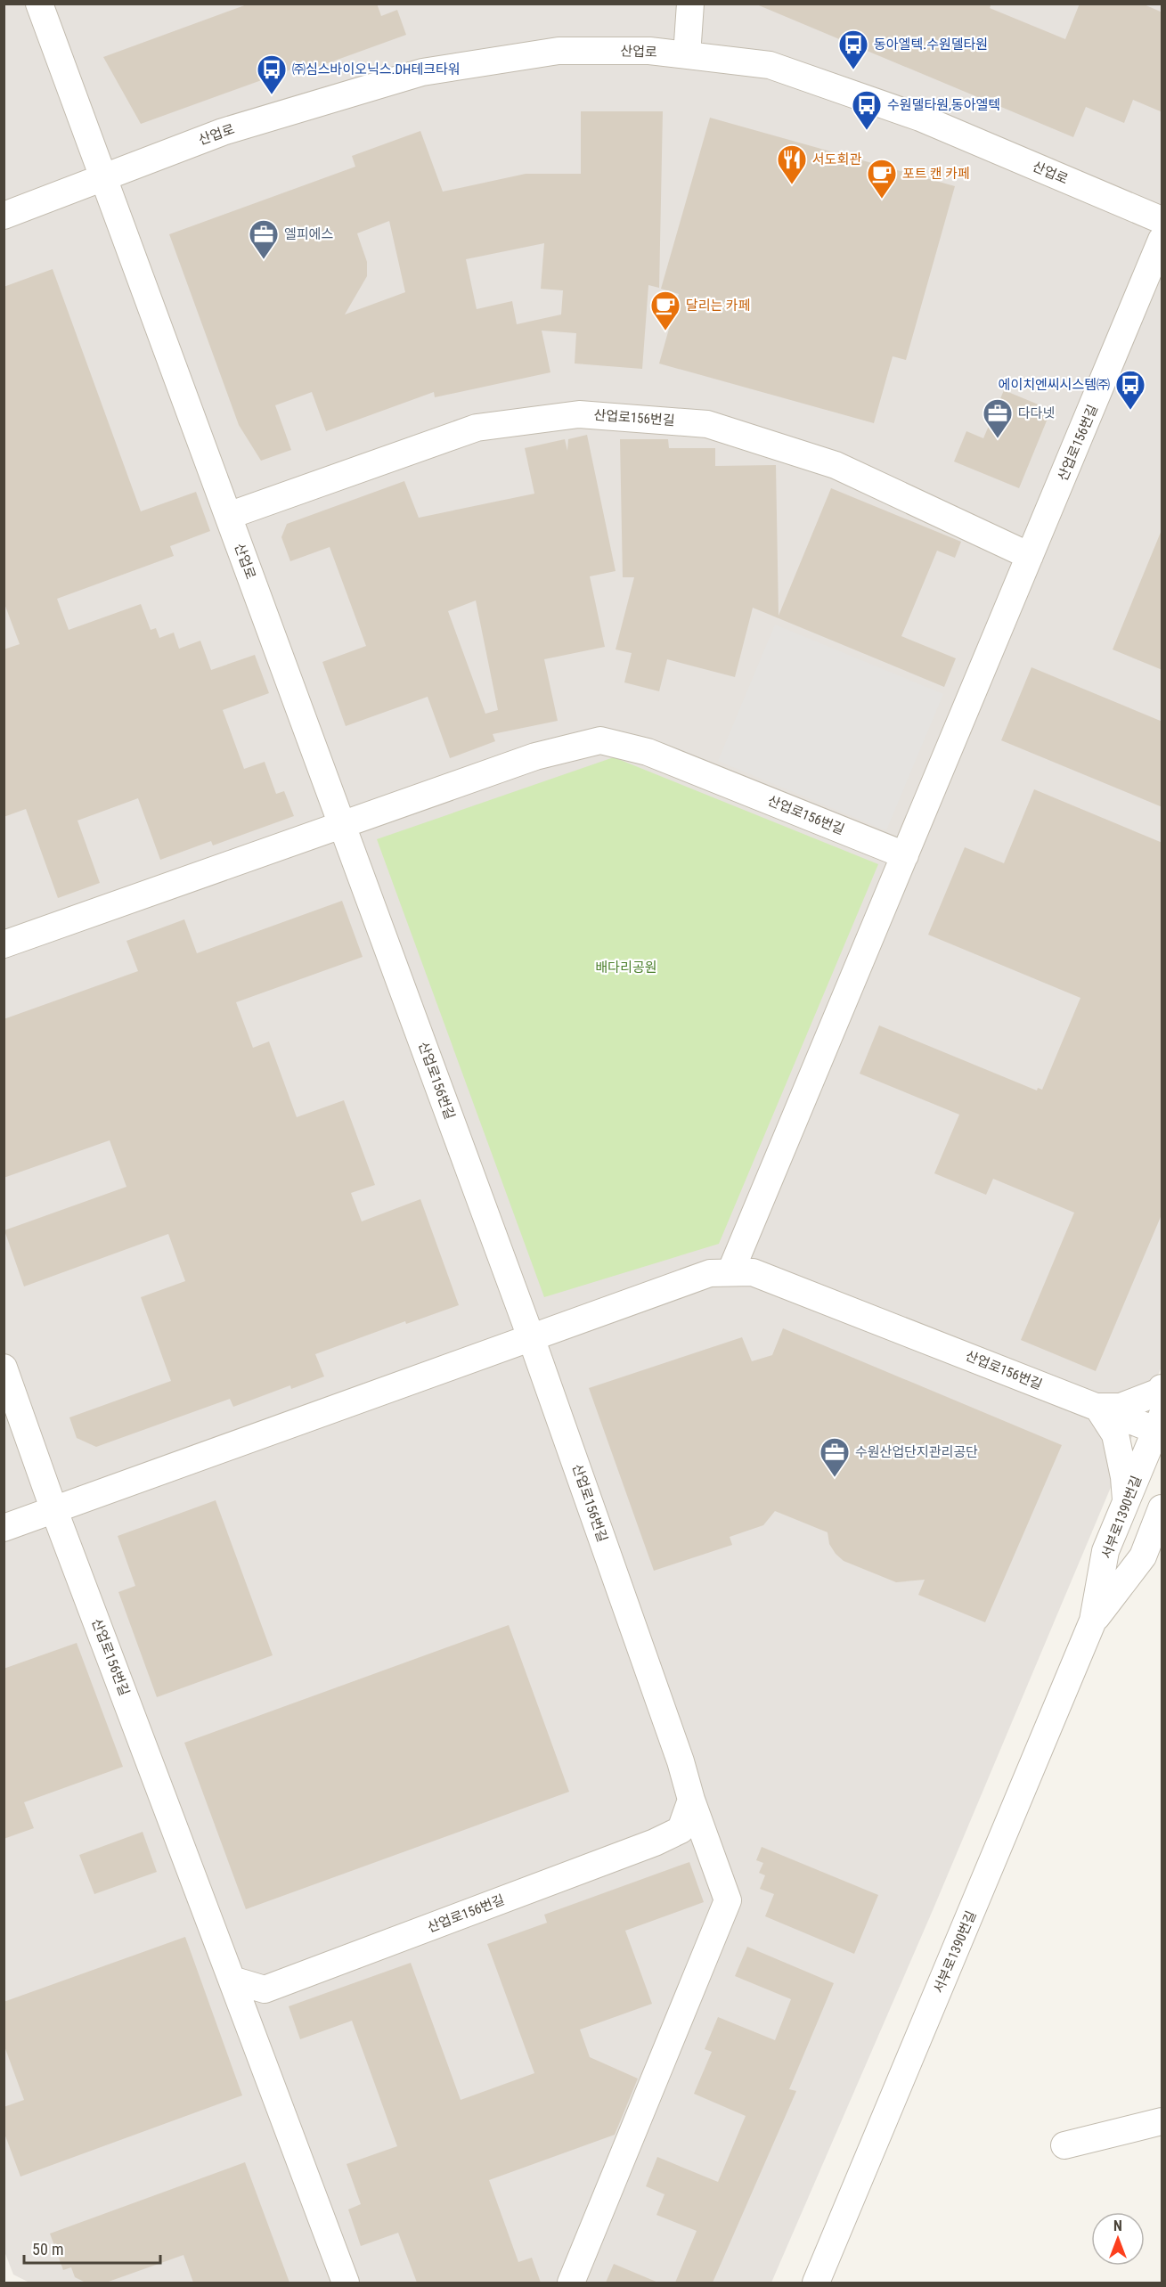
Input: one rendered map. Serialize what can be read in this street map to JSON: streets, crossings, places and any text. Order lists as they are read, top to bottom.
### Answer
{
  "streets": {
    "street": ["산업로", "산업로156번길", "서부로1390번길"]
  },
  "crossings": [
    ["산업로", "산업로156번길"],
    ["산업로156번길", "서부로1390번길"]
  ],
  "parks": ["배다리공원"],
  "places": {
    "bus stop": [
      "동아엘텍.수원델타원",
      "㈜심스바이오닉스.DH테크타워",
      "수원델타원,동아엘텍",
      "에이치엔씨시스템㈜"
    ],
    "restaurant": ["서도회관"],
    "cafe": ["포트 캔 카페", "달리는 카페"],
    "office": ["엘피에스", "다다넷", "수원산업단지관리공단"]
  },
  "scale_bar": "50 m",
  "north": "top"
}
